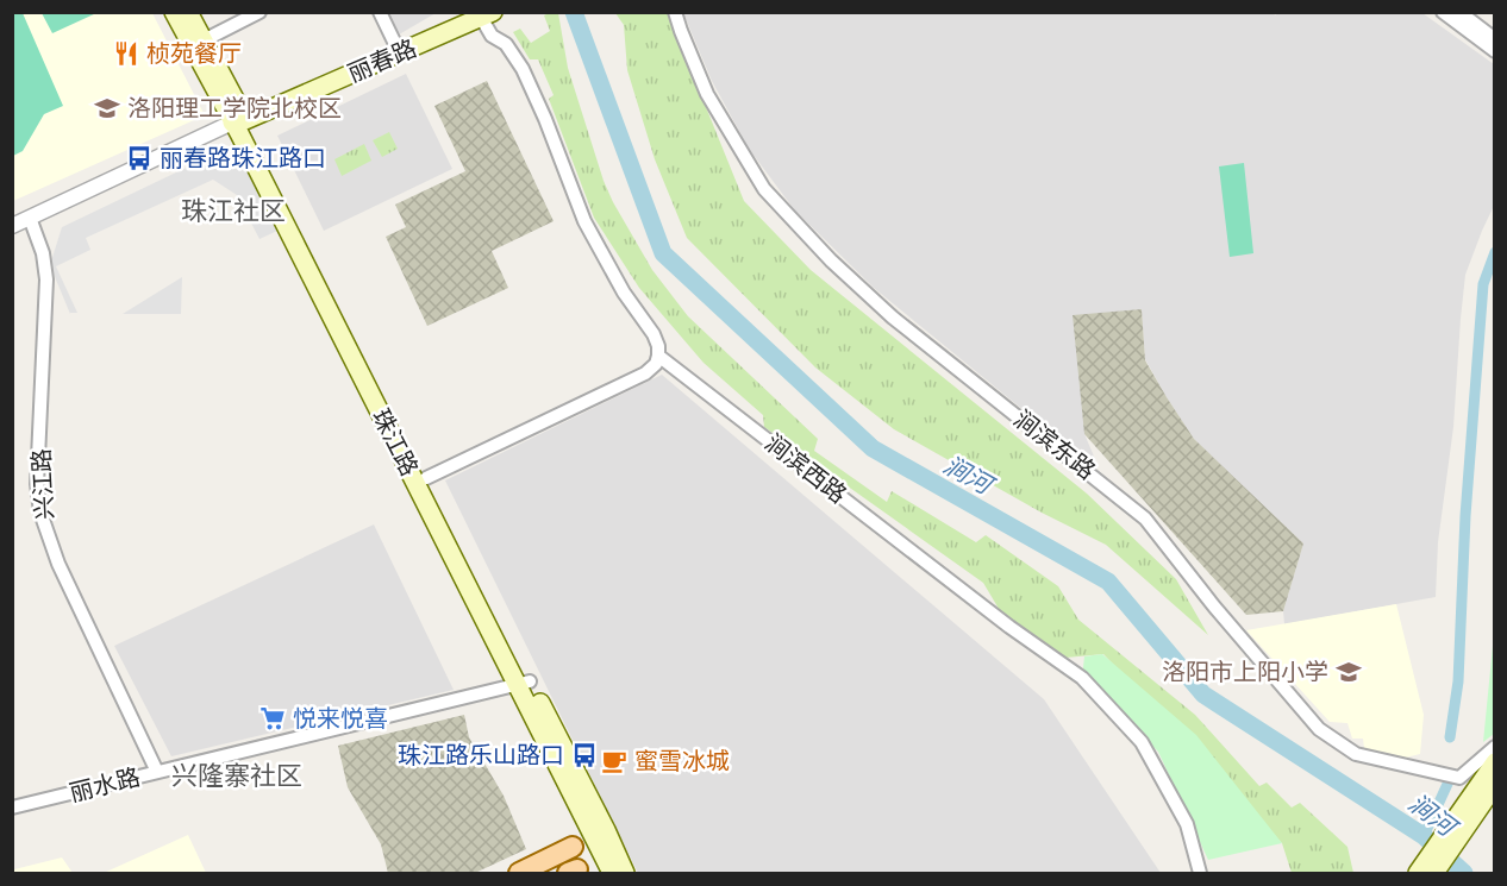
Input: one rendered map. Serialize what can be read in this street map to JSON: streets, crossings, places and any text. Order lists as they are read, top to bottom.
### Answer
{
  "streets": {
    "main road": ["丽春路", "珠江路"],
    "street": [
      "涧滨东路",
      "涧滨西路",
      "兴江路",
      "丽水路"
    ]
  },
  "crossings": [
    ["丽春路", "珠江路"],
    ["丽春路", "涧滨西路"],
    ["丽春路", "兴江路"],
    ["珠江路", "丽水路"],
    ["兴江路", "丽水路"]
  ],
  "districts": ["珠江社区", "兴隆寨社区"],
  "water": ["涧河"],
  "places": {
    "restaurant": ["桢苑餐厅"],
    "school or university": ["洛阳理工学院北校区", "洛阳市上阳小学"],
    "bus stop": ["丽春路珠江路口", "珠江路乐山路口"],
    "supermarket": ["悦来悦喜"],
    "cafe": ["蜜雪冰城"]
  }
}
